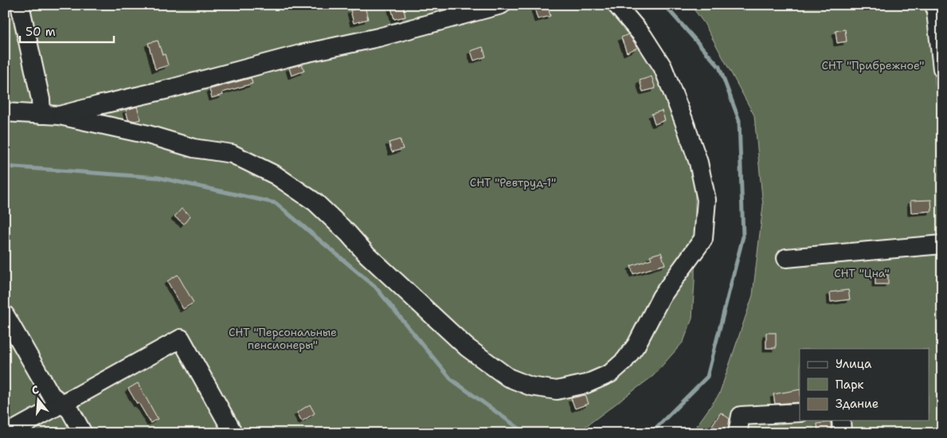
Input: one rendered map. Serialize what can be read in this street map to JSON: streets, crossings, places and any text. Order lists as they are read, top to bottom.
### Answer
{
  "parks": [
    "СНТ \"Прибрежное\"",
    "СНТ \"Ревтруд-1\"",
    "СНТ \"Цна\"",
    "СНТ \"Персональные пенсионеры\""
  ],
  "legend": ["Улица", "Парк", "Здание"],
  "scale_bar": "50 m",
  "north": "top"
}
